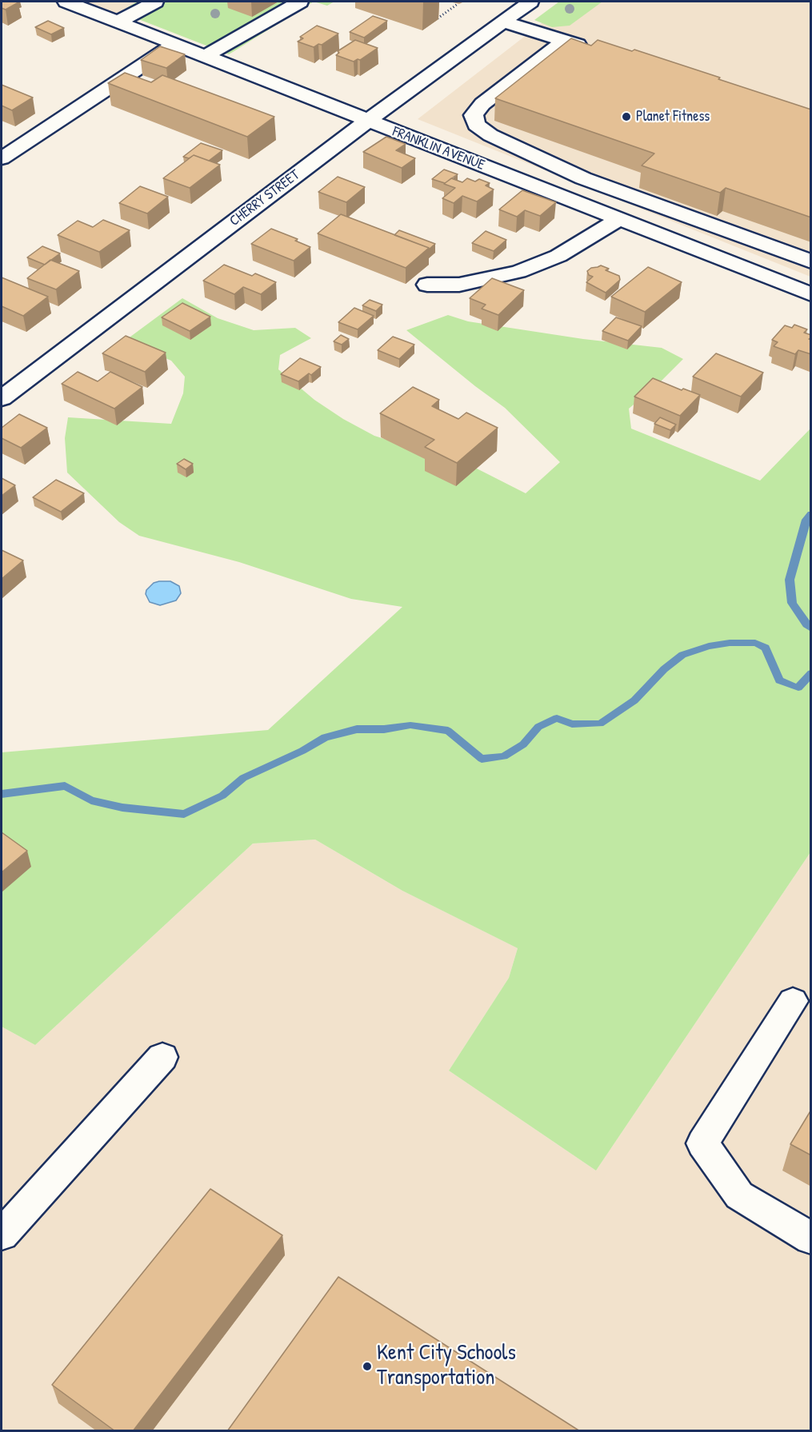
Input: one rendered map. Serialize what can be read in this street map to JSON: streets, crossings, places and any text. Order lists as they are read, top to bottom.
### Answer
{
  "streets": {
    "street": ["FRANKLIN AVENUE", "CHERRY STREET"]
  },
  "crossings": [
    ["FRANKLIN AVENUE", "CHERRY STREET"]
  ],
  "places": ["Planet Fitness", "Kent City Schools Transportation"]
}
